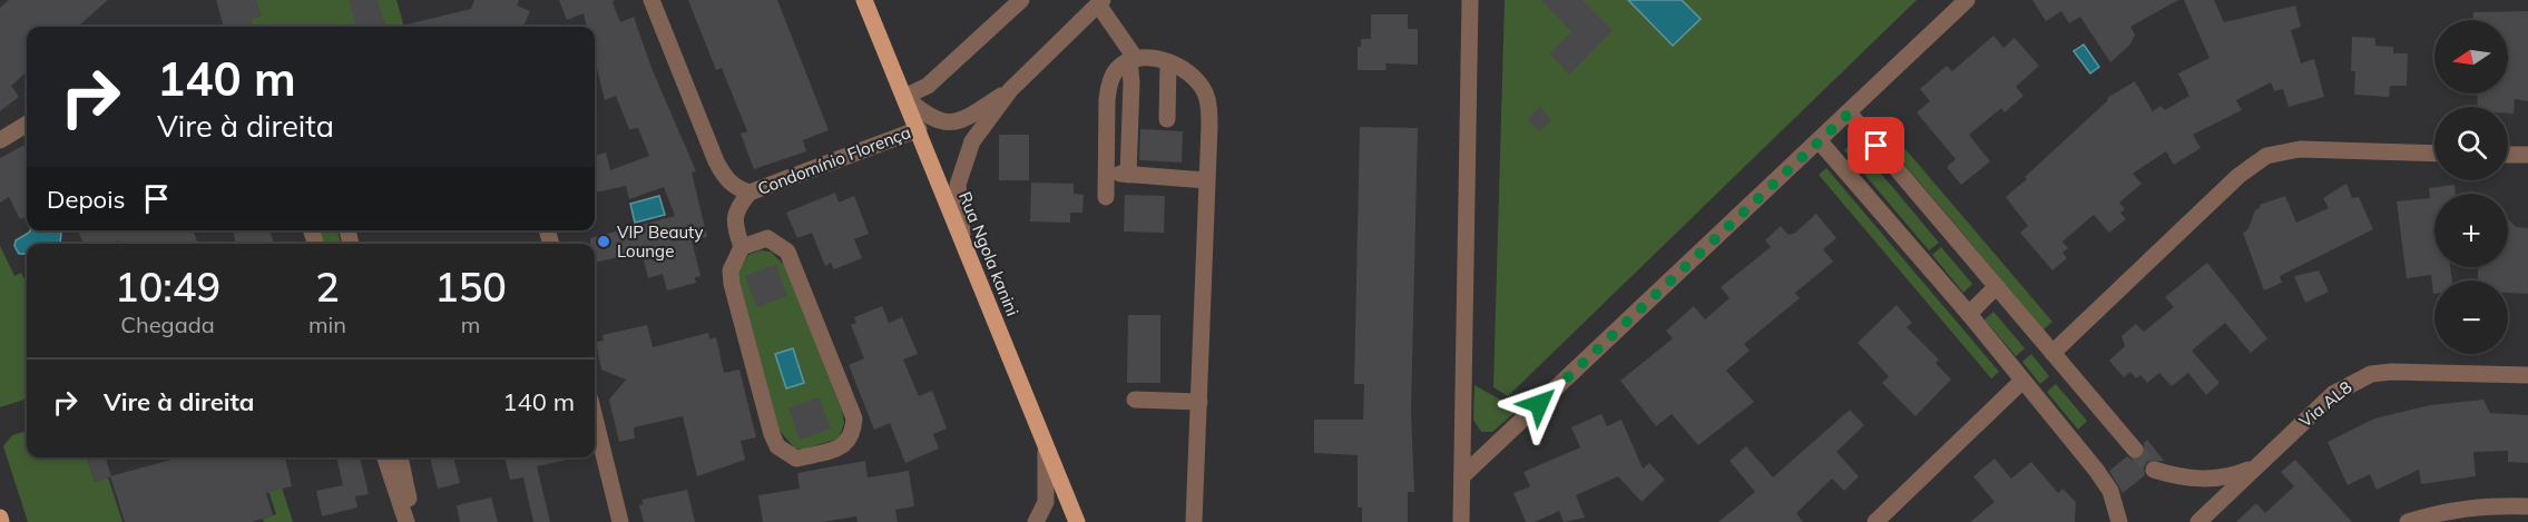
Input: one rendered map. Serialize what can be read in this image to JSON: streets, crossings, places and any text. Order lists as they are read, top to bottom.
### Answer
{
  "streets": {
    "main road": ["Rua Ngola kanini"],
    "street": ["Condomínio Florença", "Via AL8"]
  },
  "crossings": [
    ["Condomínio Florença", "Rua Ngola kanini"]
  ],
  "places": ["VIP Beauty Lounge"],
  "north": "left",
  "page": {
    "map_buttons": ["+", "−"],
    "turn": ["140 m", "Vire à direita"],
    "then": "Depois",
    "eta": [
      "10:49",
      "Chegada",
      "2",
      "min",
      "150",
      "m"
    ],
    "list": [
      {
        "name": "Vire à direita",
        "value": "140 m"
      }
    ]
  }
}
